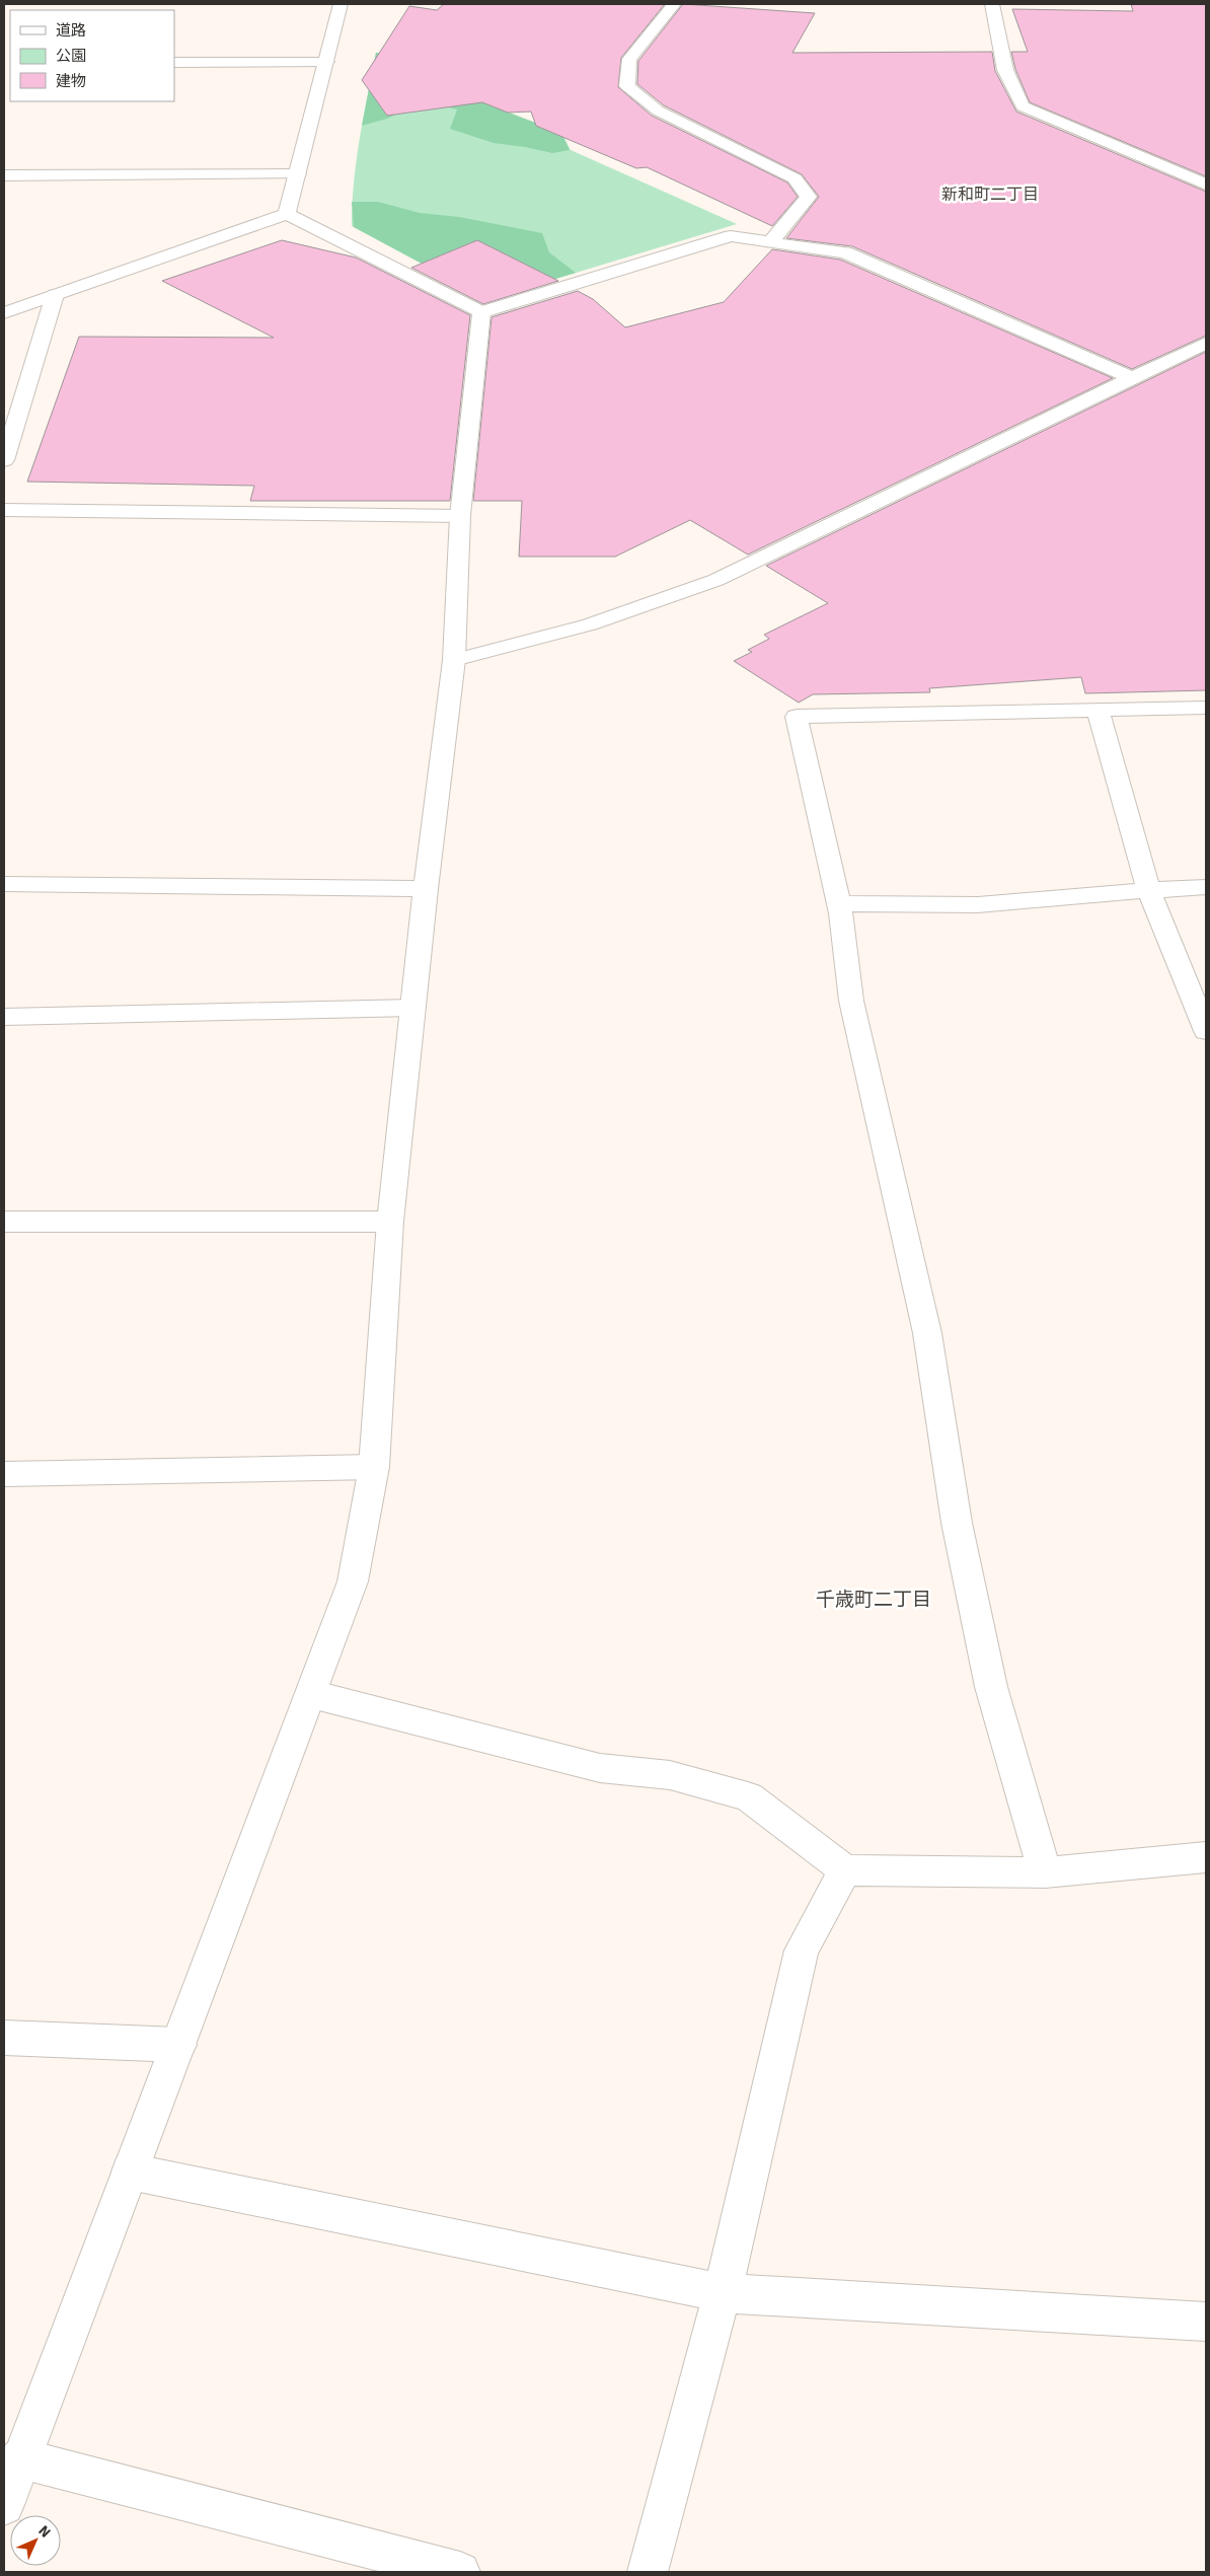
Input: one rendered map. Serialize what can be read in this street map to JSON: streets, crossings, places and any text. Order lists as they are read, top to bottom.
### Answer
{
  "districts": ["新和町二丁目", "千歳町二丁目"],
  "legend": ["道路", "公園", "建物"],
  "north": "top right"
}
